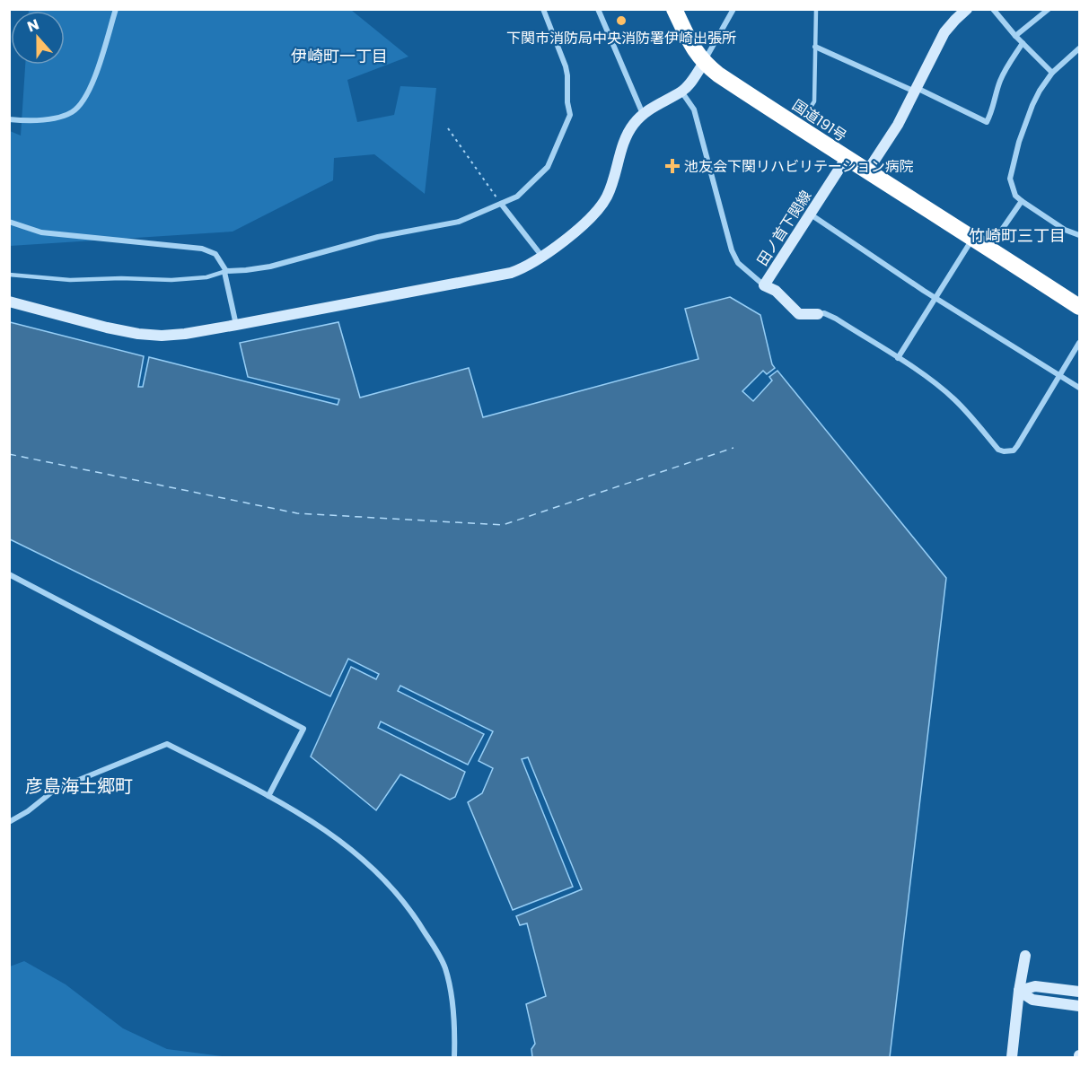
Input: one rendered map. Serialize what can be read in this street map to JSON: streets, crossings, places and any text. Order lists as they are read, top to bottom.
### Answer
{
  "streets": {
    "highway": ["国道191号"],
    "street": ["田ノ首下関線"]
  },
  "crossings": [
    ["国道191号", "田ノ首下関線"]
  ],
  "districts": ["伊崎町一丁目", "竹崎町三丁目", "彦島海士郷町"],
  "places": {
    "other": ["下関市消防局中央消防署伊崎出張所"],
    "health": ["池友会下関リハビリテーション病院"]
  },
  "north": "top"
}
